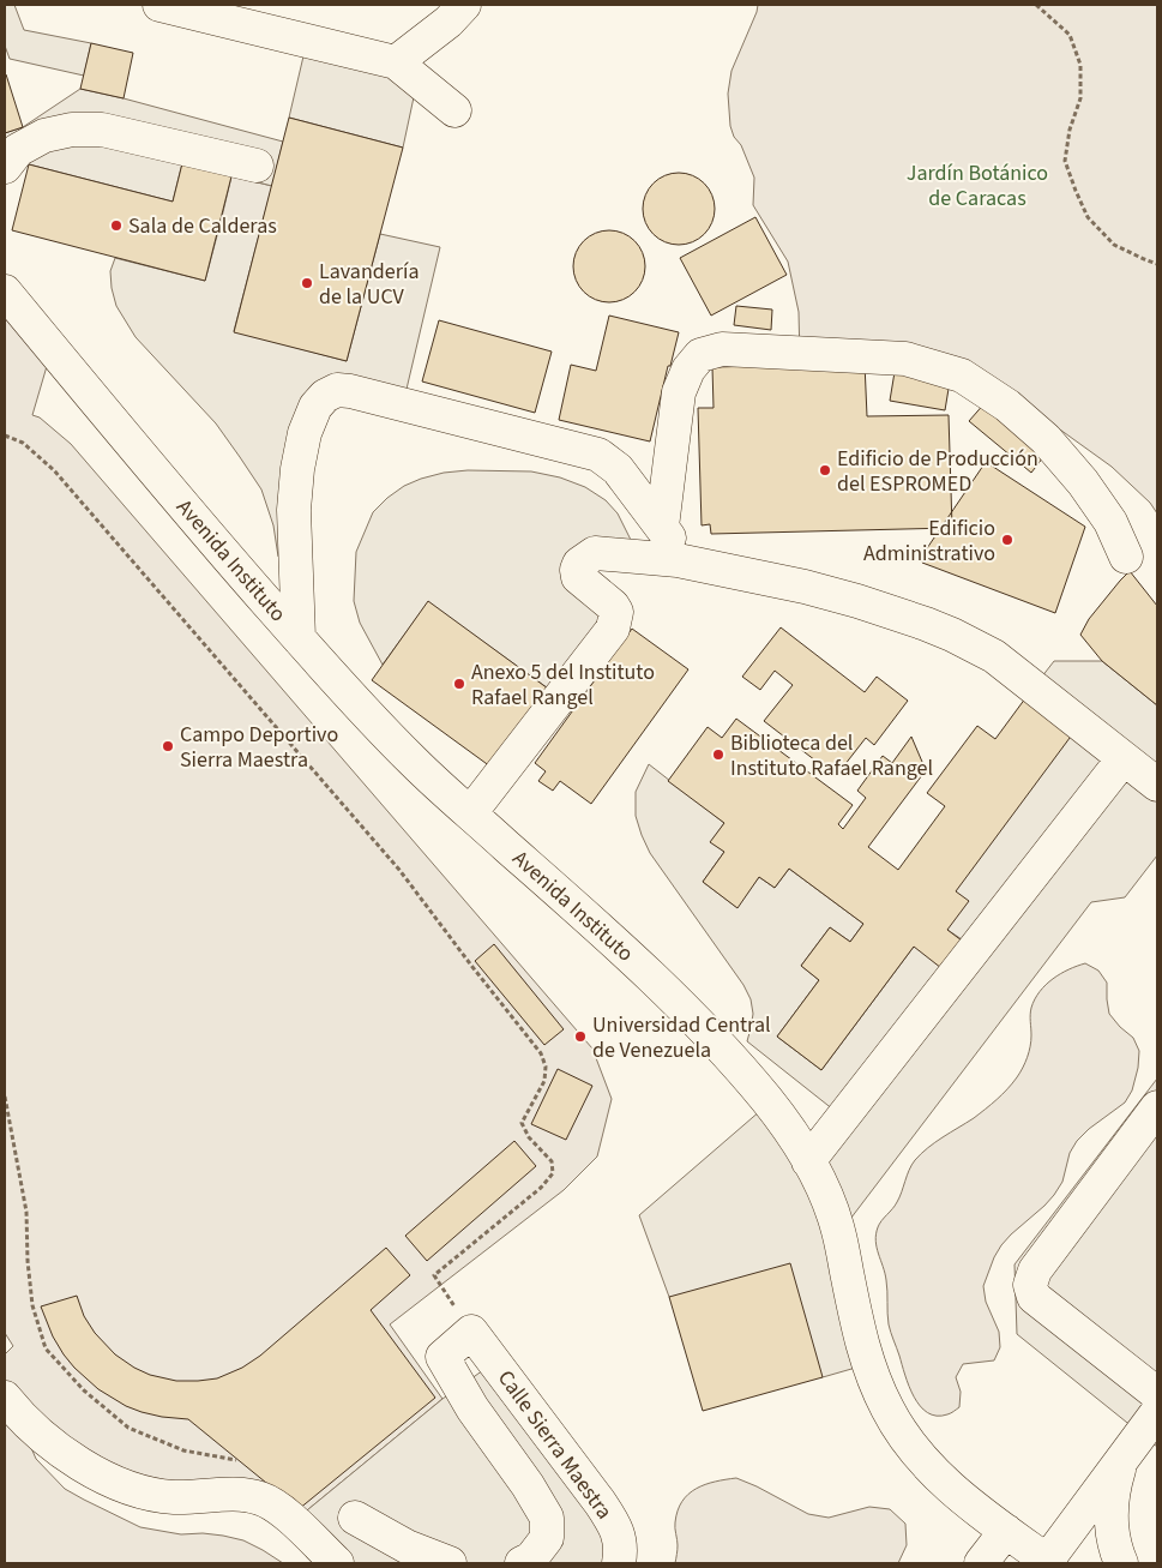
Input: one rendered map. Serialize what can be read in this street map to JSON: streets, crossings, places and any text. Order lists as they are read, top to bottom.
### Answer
{
  "streets": {
    "lane": ["Avenida Instituto", "Calle Sierra Maestra"]
  },
  "parks": ["Jardín Botánico de Caracas"],
  "places": [
    "Sala de Calderas",
    "Lavandería de la UCV",
    "Edificio de Producción del ESPROMED",
    "Edificio Administrativo",
    "Anexo 5 del Instituto Rafael Rangel",
    "Campo Deportivo Sierra Maestra",
    "Biblioteca del Instituto Rafael Rangel",
    "Universidad Central de Venezuela"
  ]
}
